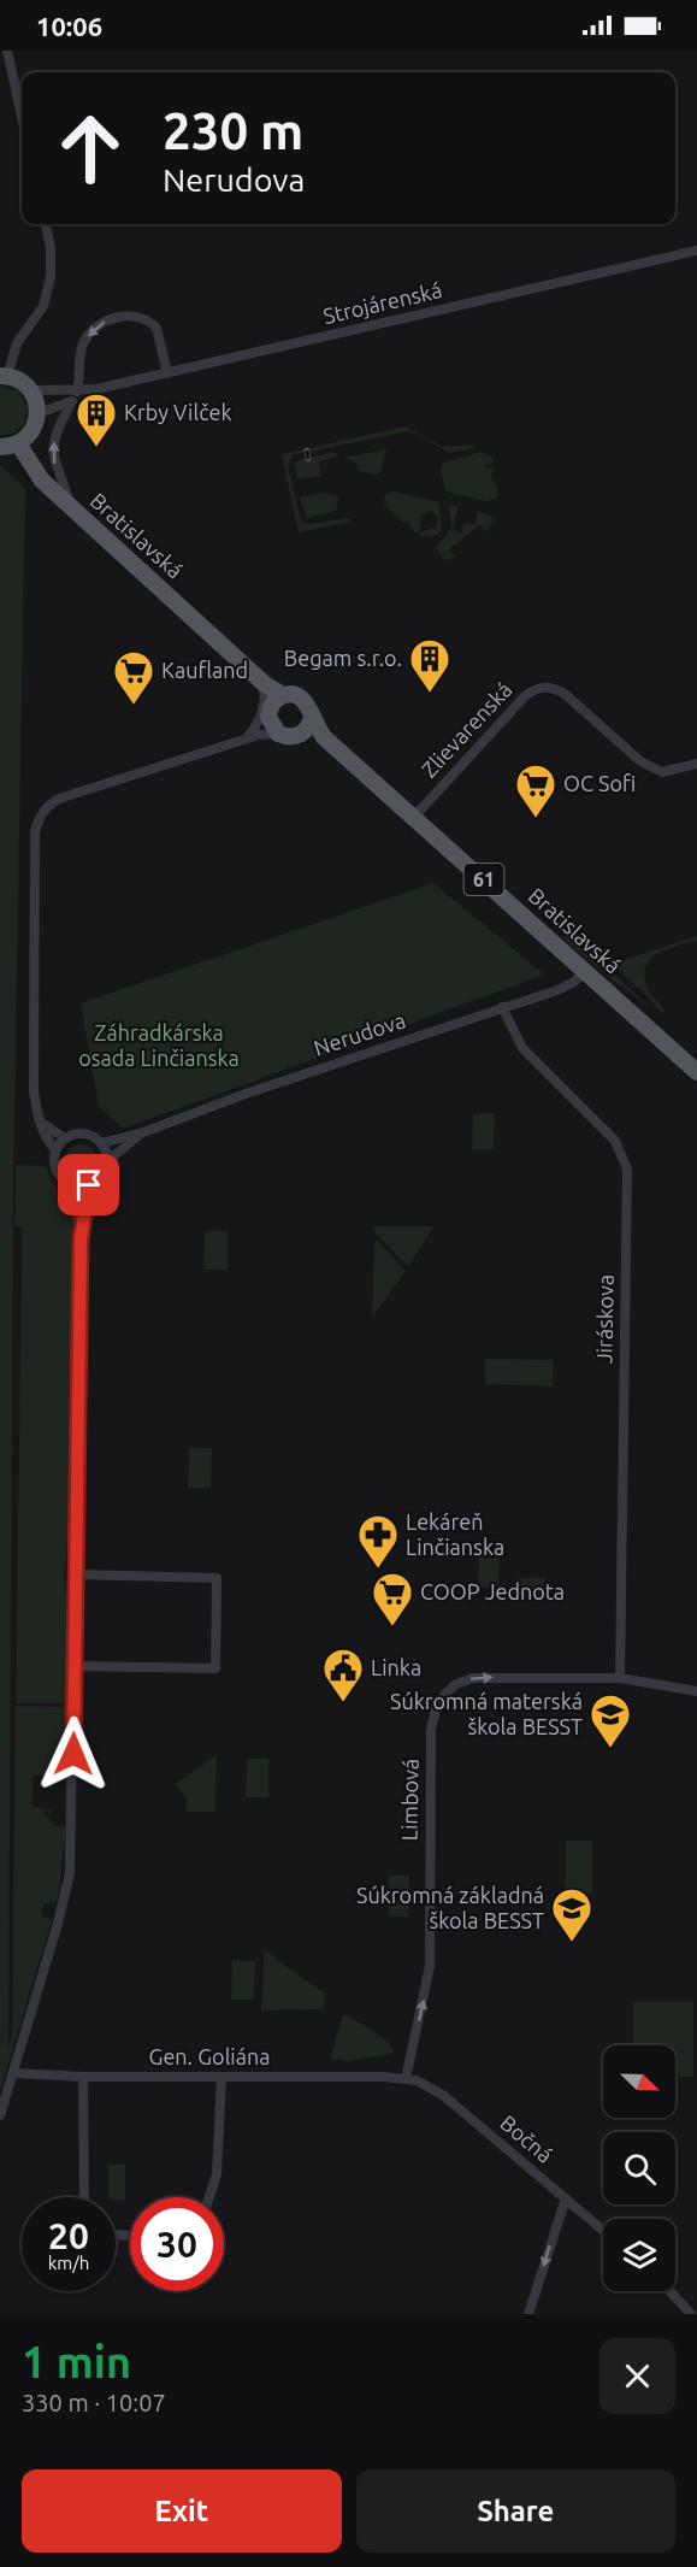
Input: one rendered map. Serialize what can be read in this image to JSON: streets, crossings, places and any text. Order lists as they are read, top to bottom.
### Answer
{
  "streets": {
    "main road": ["Bratislavská", "61"],
    "street": [
      "Strojárenská",
      "Zlievarenská",
      "Nerudova",
      "Jiráskova",
      "Limbová",
      "Gen. Goliána",
      "Bočná"
    ]
  },
  "crossings": [
    ["Bratislavská", "Zlievarenská"],
    ["Bratislavská", "Nerudova"],
    ["Nerudova", "Jiráskova"],
    ["Jiráskova", "Limbová"],
    ["Limbová", "Gen. Goliána"],
    ["Limbová", "Bočná"],
    ["Gen. Goliána", "Bočná"]
  ],
  "parks": ["Záhradkárska osada Linčianska"],
  "places": {
    "building": ["Krby Vilček", "Begam s.r.o."],
    "supermarket": ["Kaufland", "OC Sofi", "COOP Jednota"],
    "pharmacy": ["Lekáreň Linčianska"],
    "public building": ["Linka"],
    "school or university": ["Súkromná materská škola BESST", "Súkromná základná škola BESST"]
  },
  "north": "bottom right",
  "page": {
    "status": "10:06",
    "turn": ["230 m", "Nerudova"],
    "speed": "20 km/h",
    "limit": "30",
    "heading": ["1 min", "330 m · 10:07"],
    "buttons": ["Exit", "Share"]
  }
}
